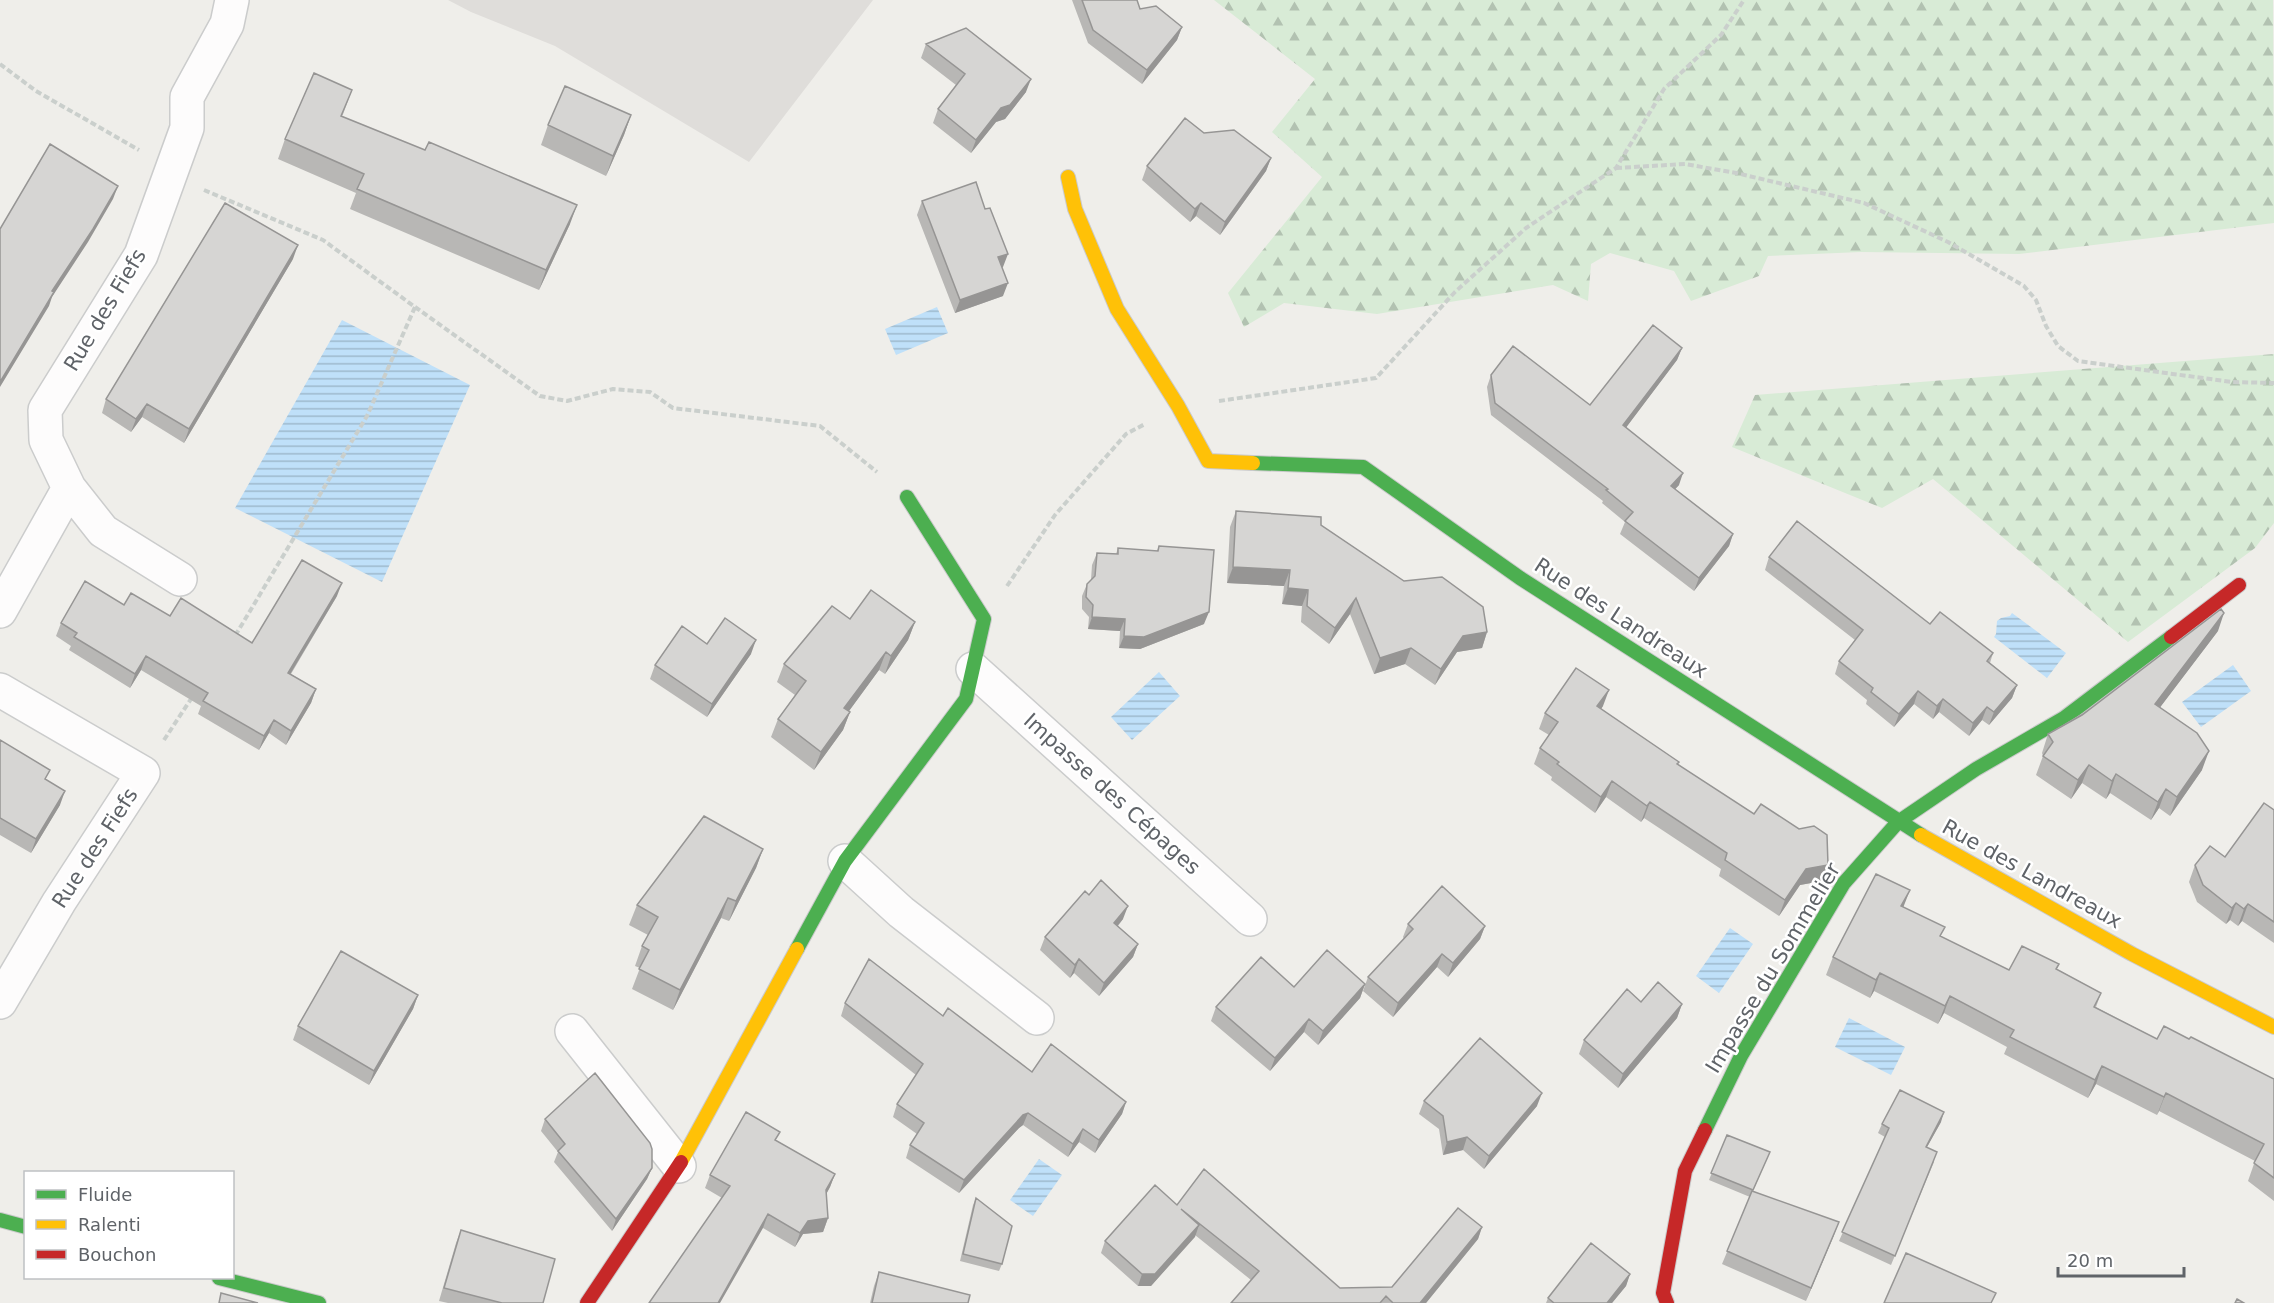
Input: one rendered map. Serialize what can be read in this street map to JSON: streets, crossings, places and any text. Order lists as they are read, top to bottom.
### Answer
{
  "streets": {
    "street": [
      "Rue des Fiefs",
      "Rue des Landreaux",
      "Impasse des Cépages",
      "Impasse du Sommelier"
    ]
  },
  "crossings": [
    ["Rue des Landreaux", "Impasse du Sommelier"]
  ],
  "legend": ["Fluide", "Ralenti", "Bouchon"],
  "scale_bar": "20 m"
}
